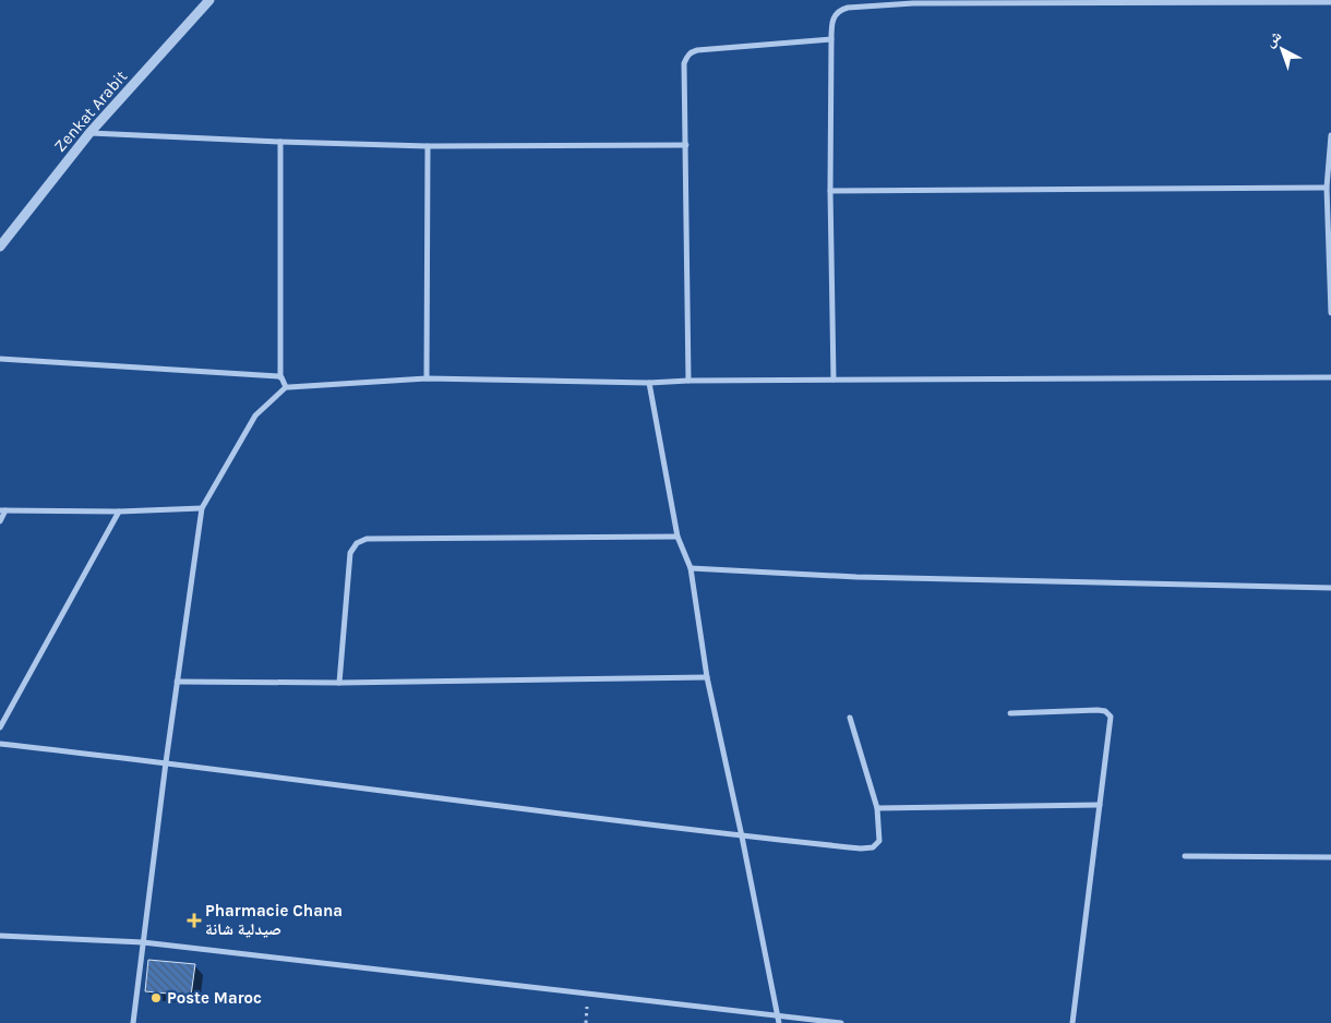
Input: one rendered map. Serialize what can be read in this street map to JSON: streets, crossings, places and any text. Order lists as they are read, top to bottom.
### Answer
{
  "streets": {
    "street": ["Zenkat Arabit"]
  },
  "places": {
    "health": ["Pharmacie Chana صيدلية شانة"],
    "other": ["Poste Maroc"]
  },
  "north": "top left"
}
